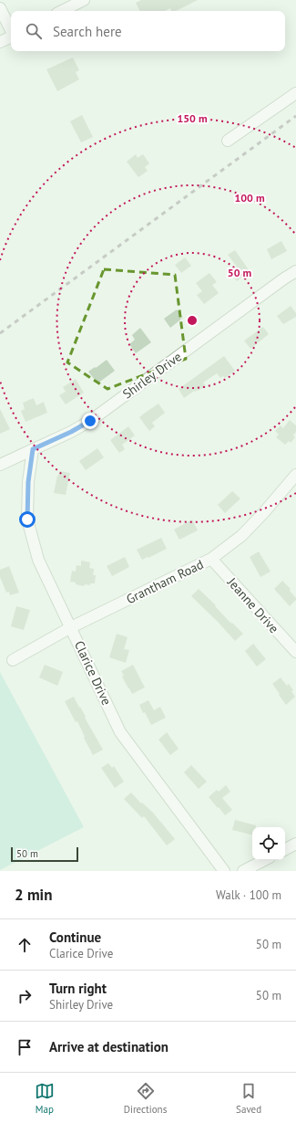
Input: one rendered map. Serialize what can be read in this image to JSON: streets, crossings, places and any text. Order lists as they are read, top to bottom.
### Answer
{
  "streets": {
    "street": [
      "Shirley Drive",
      "Grantham Road",
      "Jeanne Drive",
      "Clarice Drive"
    ]
  },
  "crossings": [
    ["Shirley Drive", "Clarice Drive"],
    ["Grantham Road", "Jeanne Drive"],
    ["Grantham Road", "Clarice Drive"]
  ],
  "scale_bar": "50 m",
  "page": {
    "search": "Search here",
    "scale": "50 m",
    "heading": ["2 min", "Walk · 100 m"],
    "list": [
      ["Continue", "Clarice Drive", "50 m"],
      ["Turn right", "Shirley Drive", "50 m"],
      "Arrive at destination"
    ],
    "nav": ["Map", "Directions", "Saved"]
  },
  "rings": ["150 m", "100 m", "50 m"]
}
